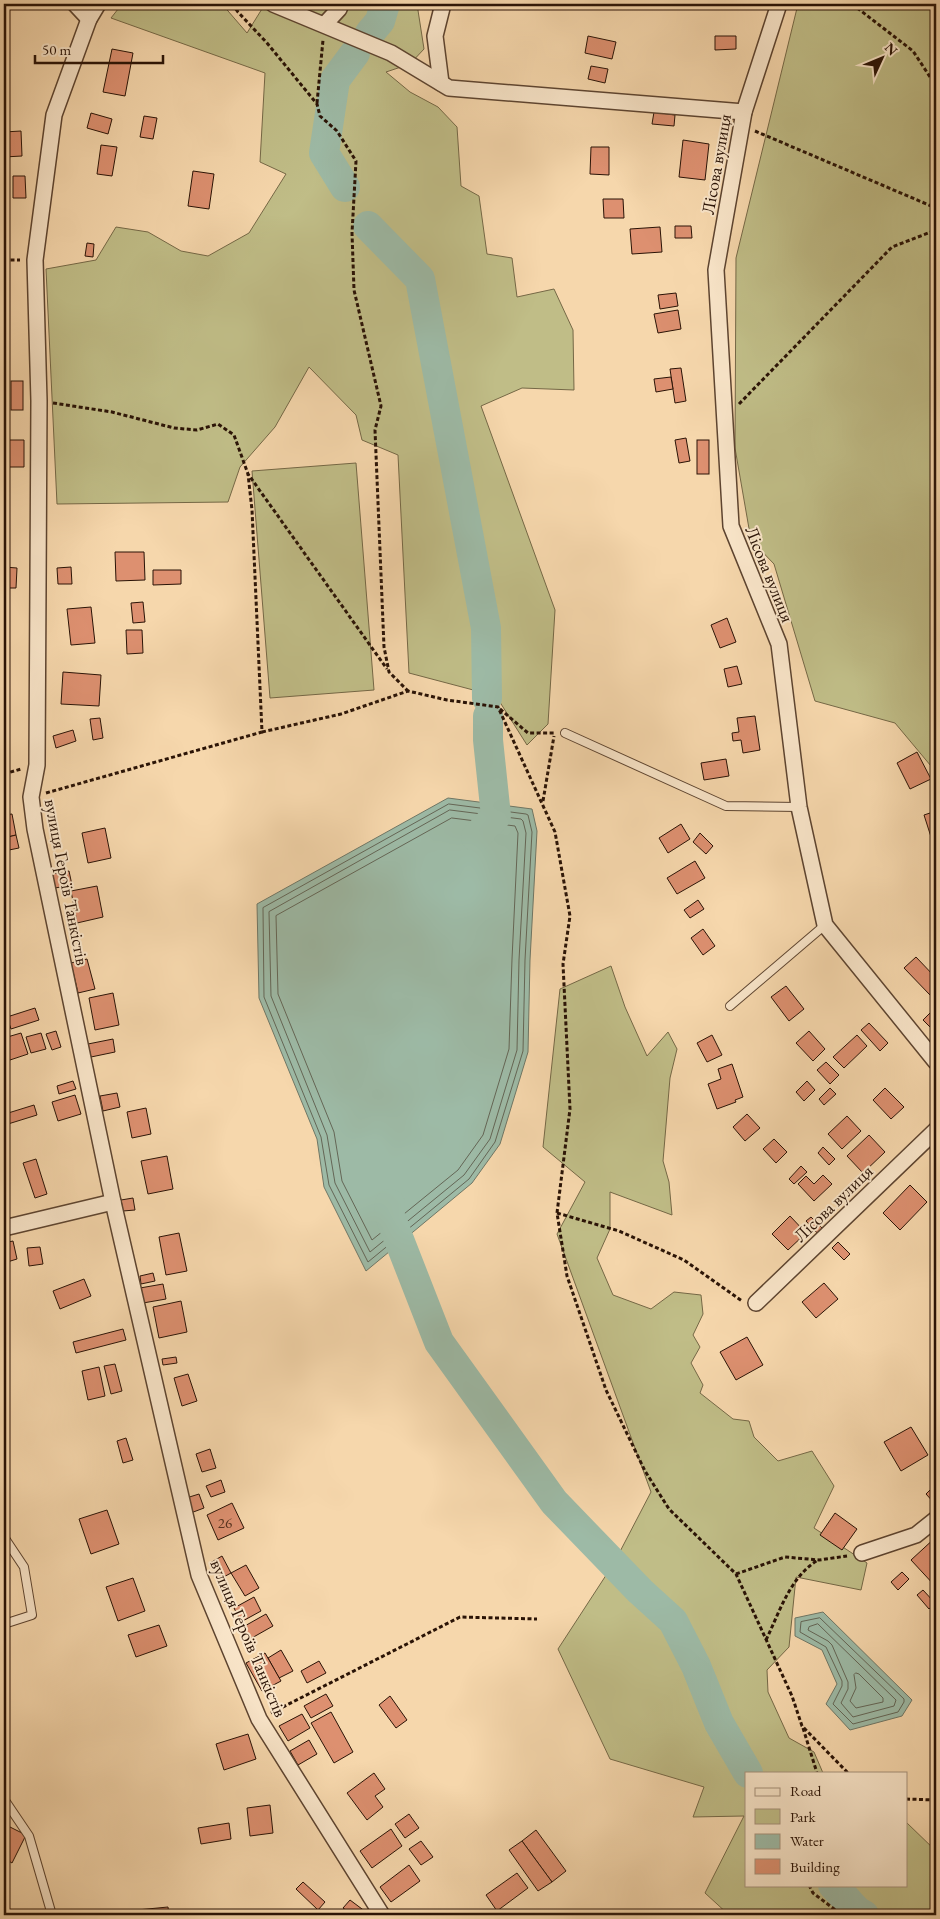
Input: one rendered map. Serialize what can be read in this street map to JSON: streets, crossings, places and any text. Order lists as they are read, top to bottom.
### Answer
{
  "streets": {
    "street": ["Лісова вулиця", "вулиця Героїв Танкістів"]
  },
  "house_numbers": ["26"],
  "legend": [
    "Road",
    "Park",
    "Water",
    "Building"
  ],
  "scale_bar": "50 m",
  "north": "top right"
}
